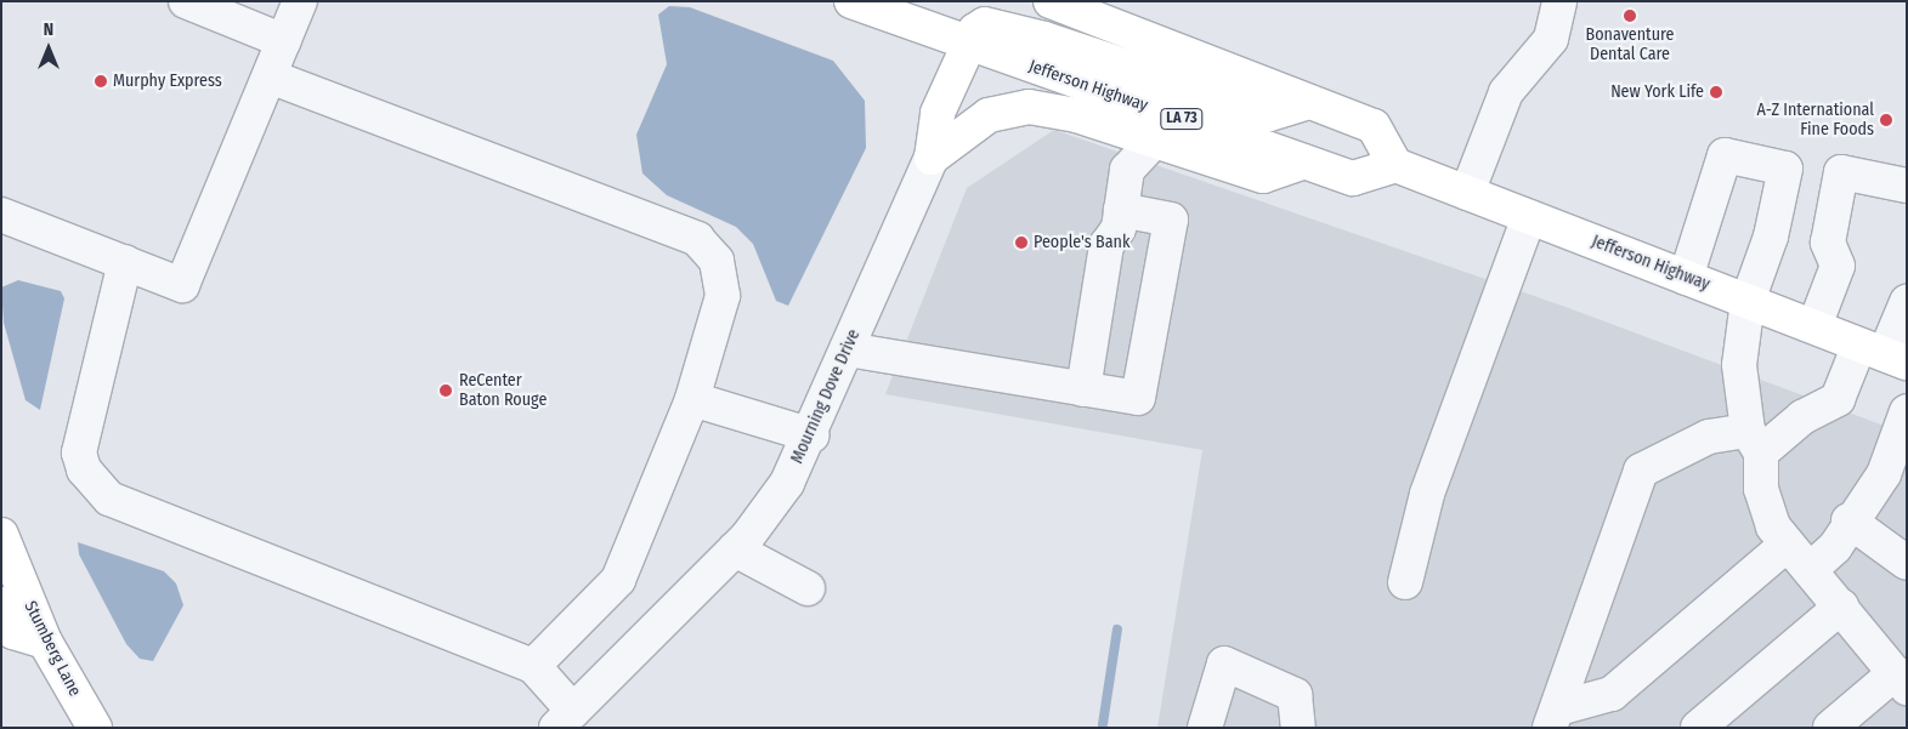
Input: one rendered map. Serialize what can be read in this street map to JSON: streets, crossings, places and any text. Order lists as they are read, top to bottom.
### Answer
{
  "streets": {
    "main road": ["Jefferson Highway", "LA 73", "Stumberg Lane"],
    "street": ["Mourning Dove Drive"]
  },
  "places": [
    "Bonaventure Dental Care",
    "Murphy Express",
    "New York Life",
    "A-Z International Fine Foods",
    "People's Bank",
    "ReCenter Baton Rouge"
  ],
  "north": "top"
}
